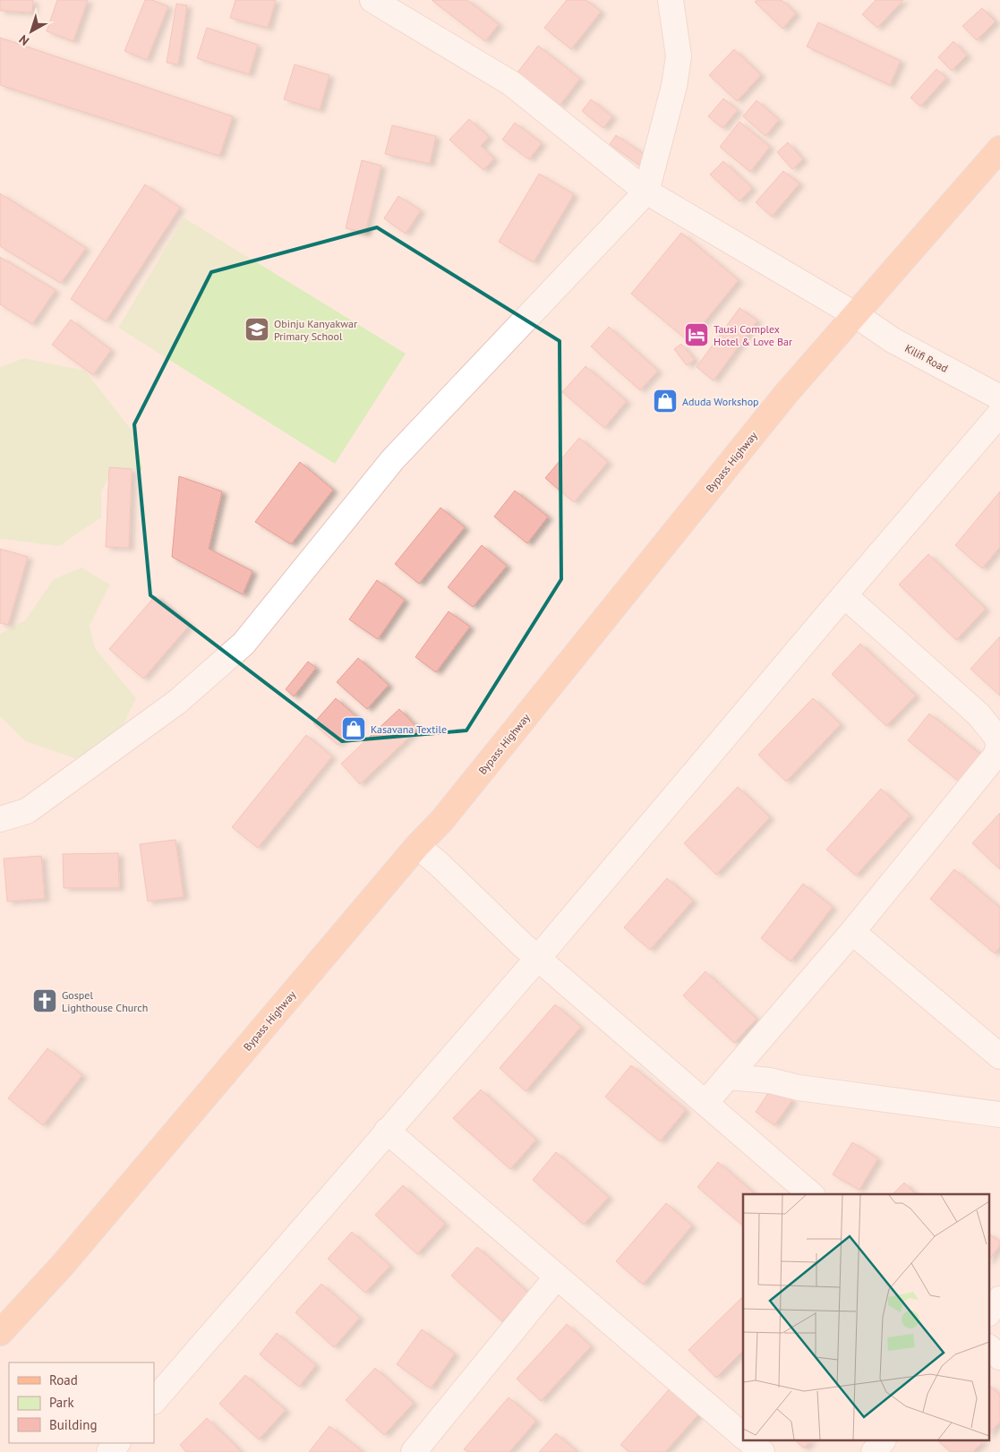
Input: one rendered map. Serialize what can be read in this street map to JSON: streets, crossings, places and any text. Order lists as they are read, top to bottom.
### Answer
{
  "streets": {
    "main road": ["Bypass Highway"],
    "street": ["Kilifi Road"]
  },
  "crossings": [
    ["Kilifi Road", "Bypass Highway"]
  ],
  "places": {
    "school or university": ["Obinju Kanyakwar Primary School"],
    "hotel": ["Tausi Complex Hotel & Love Bar"],
    "shop": ["Aduda Workshop", "Kasavana Textile"],
    "church": ["Gospel Lighthouse Church"]
  },
  "legend": ["Road", "Park", "Building"],
  "north": "bottom left"
}
